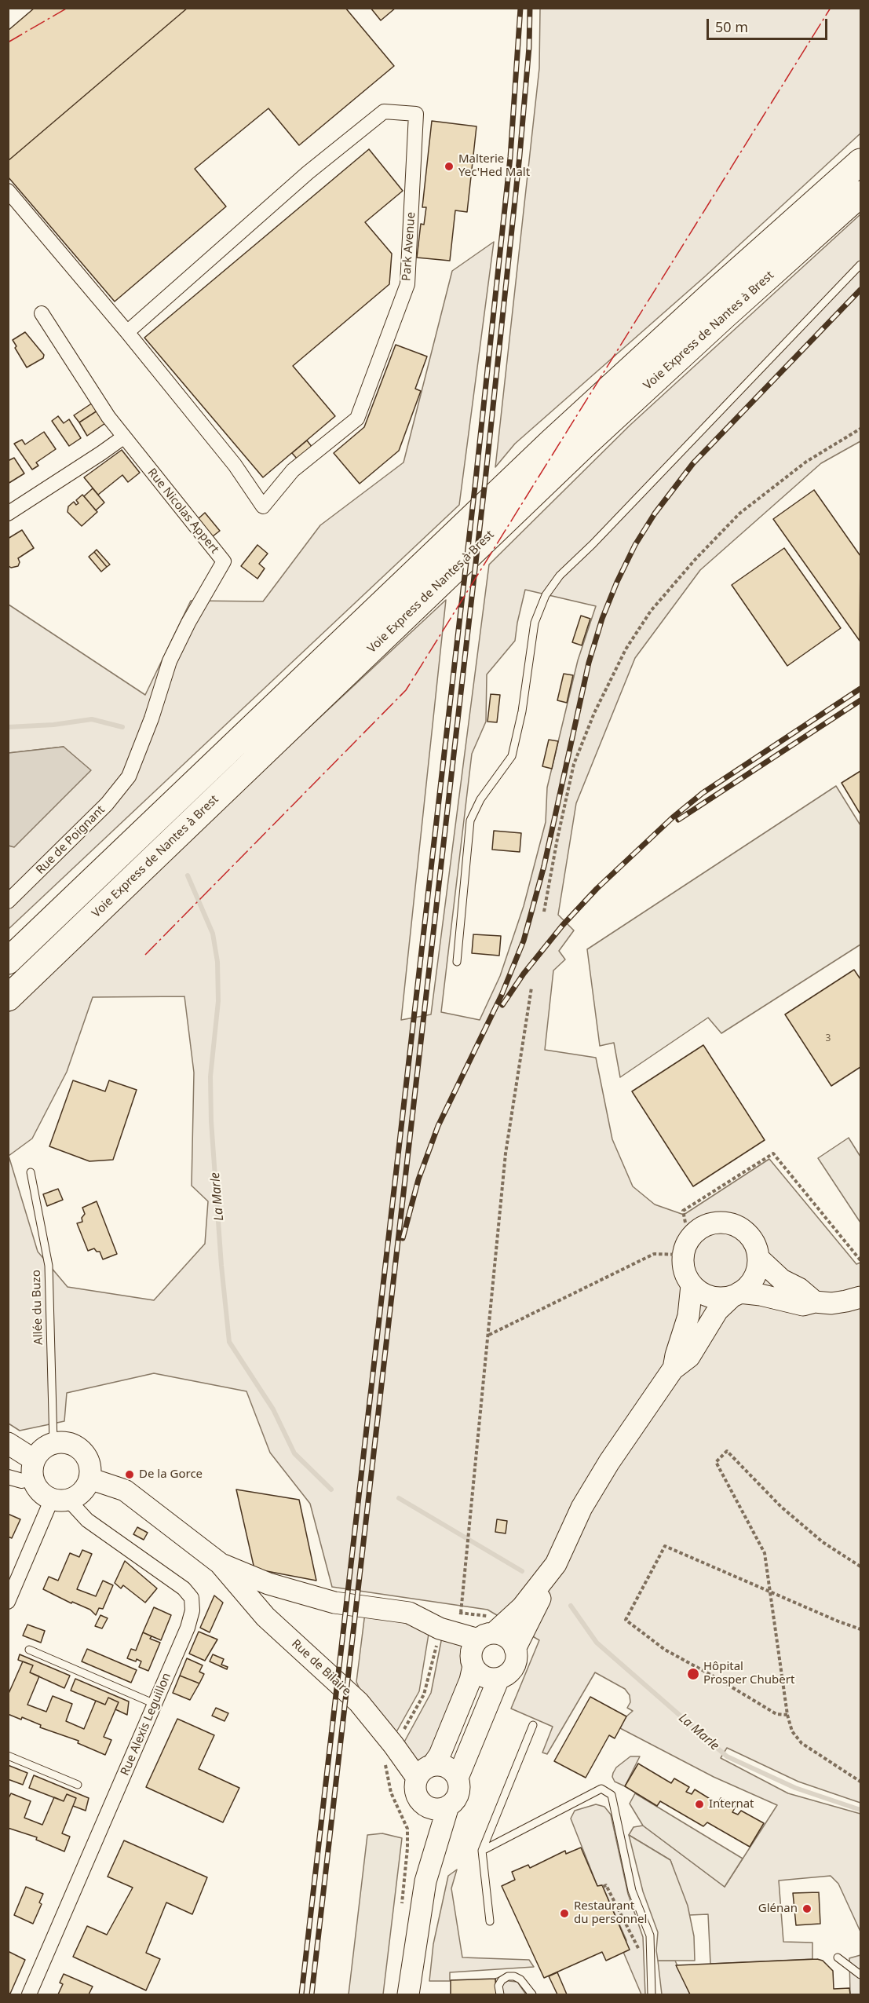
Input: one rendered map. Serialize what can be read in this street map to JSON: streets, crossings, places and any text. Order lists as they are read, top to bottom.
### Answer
{
  "streets": {
    "highway": ["Voie Express de Nantes à Brest"],
    "street": [
      "Park Avenue",
      "Rue Nicolas Appert",
      "Rue de Poignant",
      "Rue de Bilaire",
      "Rue Alexis Leguillon"
    ],
    "lane": ["Allée du Buzo"]
  },
  "crossings": [
    ["Rue Nicolas Appert", "Rue de Poignant"],
    ["Allée du Buzo", "Rue de Bilaire"],
    ["Allée du Buzo", "Rue Alexis Leguillon"],
    ["Rue de Bilaire", "Rue Alexis Leguillon"]
  ],
  "water": ["La Marle"],
  "places": [
    "Malterie Yec'Hed Malt",
    "De la Gorce",
    "Hôpital Prosper Chubert",
    "Internat",
    "Glénan",
    "Restaurant du personnel"
  ],
  "house_numbers": ["3"],
  "scale_bar": "50 m"
}
